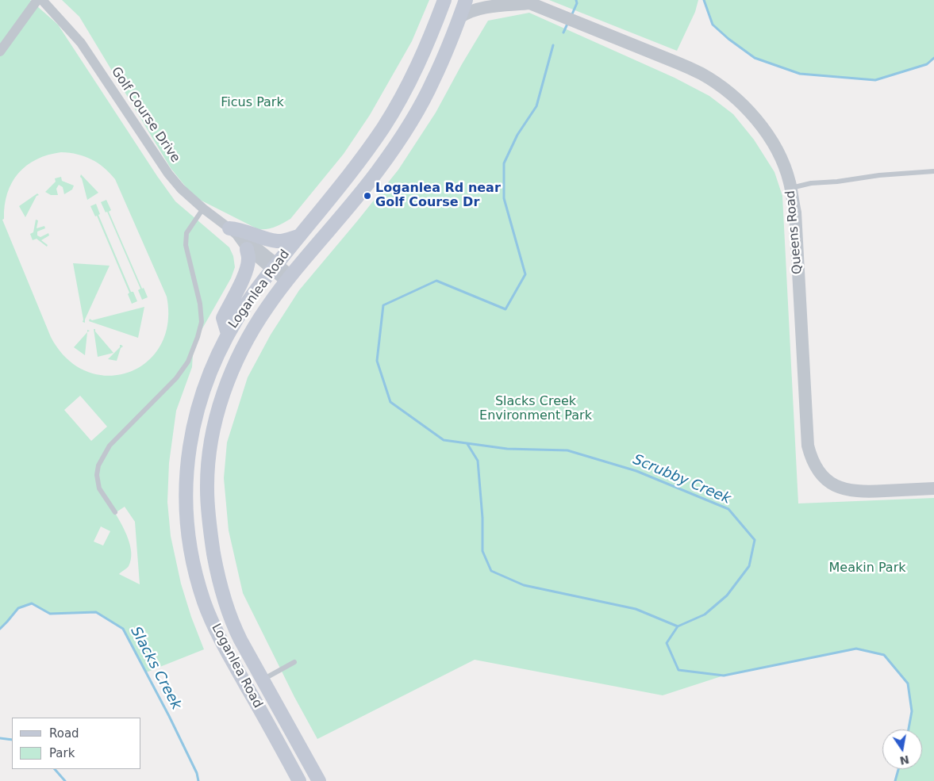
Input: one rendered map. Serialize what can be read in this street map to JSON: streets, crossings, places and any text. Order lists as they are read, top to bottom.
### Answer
{
  "streets": {
    "main road": ["Loganlea Road"],
    "street": ["Golf Course Drive", "Queens Road"]
  },
  "crossings": [
    ["Golf Course Drive", "Loganlea Road"]
  ],
  "water": ["Scrubby Creek", "Slacks Creek"],
  "parks": ["Ficus Park", "Slacks Creek Environment Park", "Meakin Park"],
  "places": ["Loganlea Rd near Golf Course Dr"],
  "legend": ["Road", "Park"],
  "north": "bottom"
}
